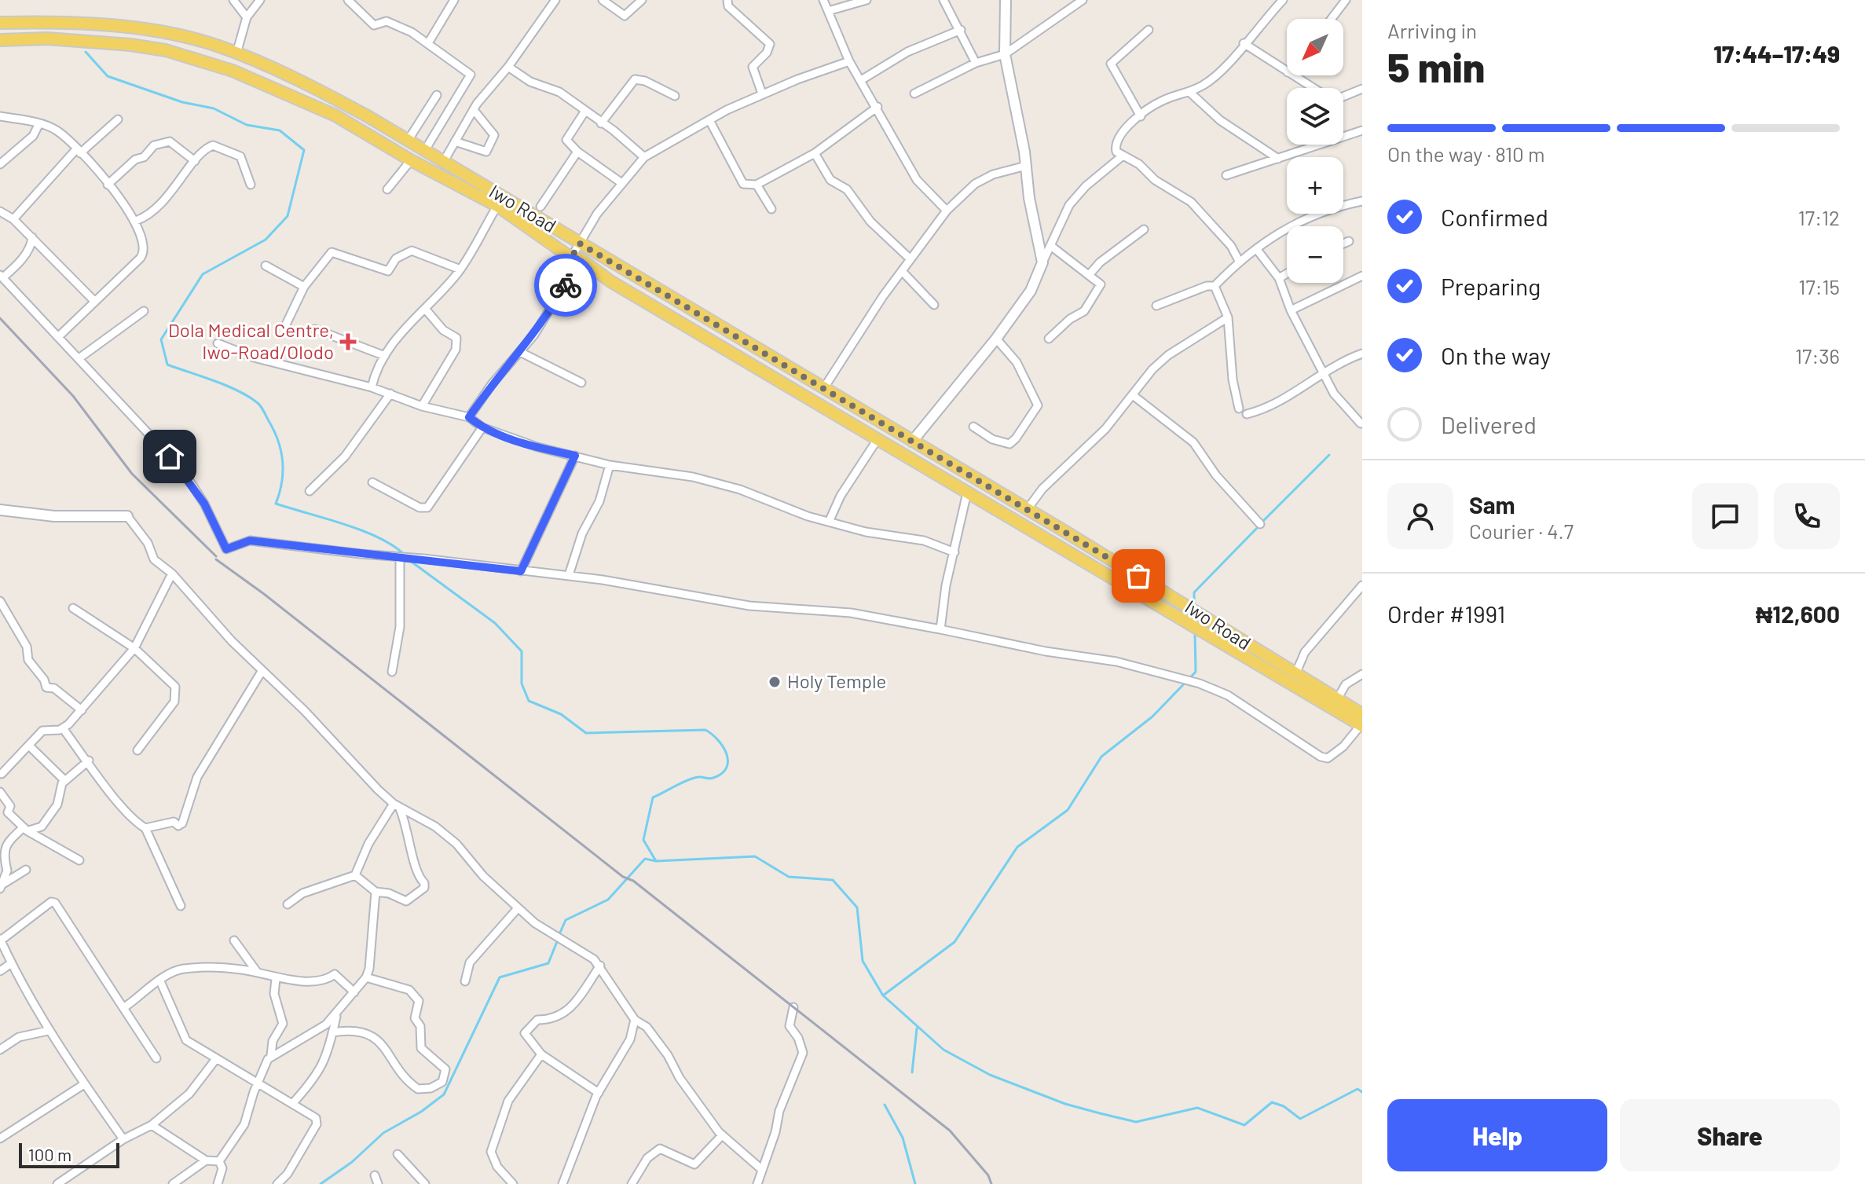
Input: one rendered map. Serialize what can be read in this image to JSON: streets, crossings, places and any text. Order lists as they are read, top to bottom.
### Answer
{
  "streets": {
    "main road": ["Iwo Road"]
  },
  "places": {
    "health": ["Dola Medical Centre, Iwo-Road/Olodo"],
    "other": ["Holy Temple"]
  },
  "scale_bar": "100 m",
  "north": "bottom left",
  "page": {
    "heading": ["5 min", "Arriving in", "17:44–17:49"],
    "panel": [
      "Sam",
      "Courier · 4.7",
      "Order #1991",
      "₦12,600"
    ],
    "map_buttons": ["+", "−"],
    "bar": "On the way · 810 m",
    "list": [
      ["Confirmed", "17:12"],
      ["Preparing", "17:15"],
      ["On the way", "17:36"],
      "Delivered"
    ],
    "buttons": ["Help", "Share"],
    "scale": "100 m"
  }
}
